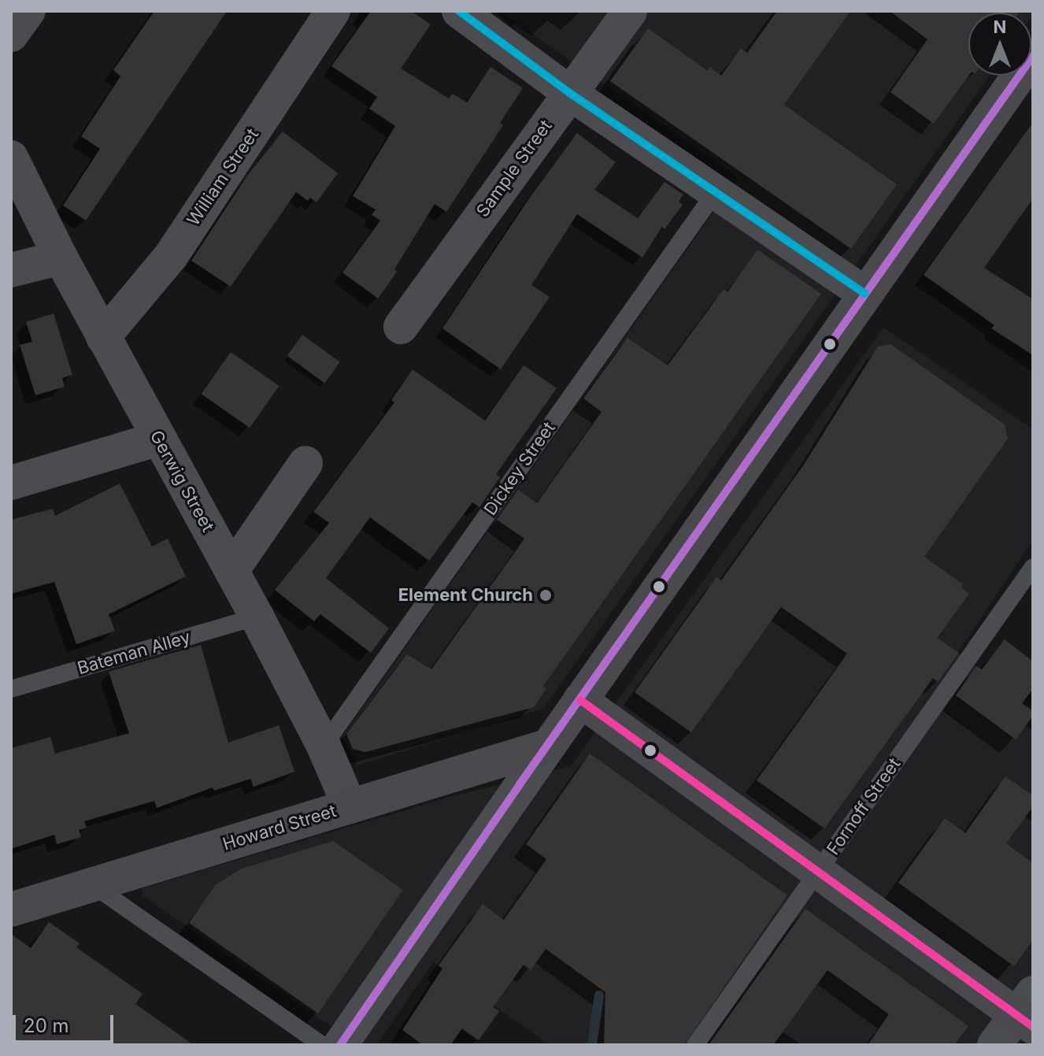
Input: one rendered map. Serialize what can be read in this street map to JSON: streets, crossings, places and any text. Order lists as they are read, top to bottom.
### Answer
{
  "streets": {
    "street": [
      "Sample Street",
      "William Street",
      "Gerwig Street",
      "Howard Street"
    ],
    "lane": ["Dickey Street", "Bateman Alley", "Fornoff Street"]
  },
  "crossings": [
    ["William Street", "Gerwig Street"],
    ["Dickey Street", "Gerwig Street"],
    ["Gerwig Street", "Bateman Alley"],
    ["Gerwig Street", "Howard Street"]
  ],
  "places": ["Element Church"],
  "scale_bar": "20 m",
  "north": "top"
}
